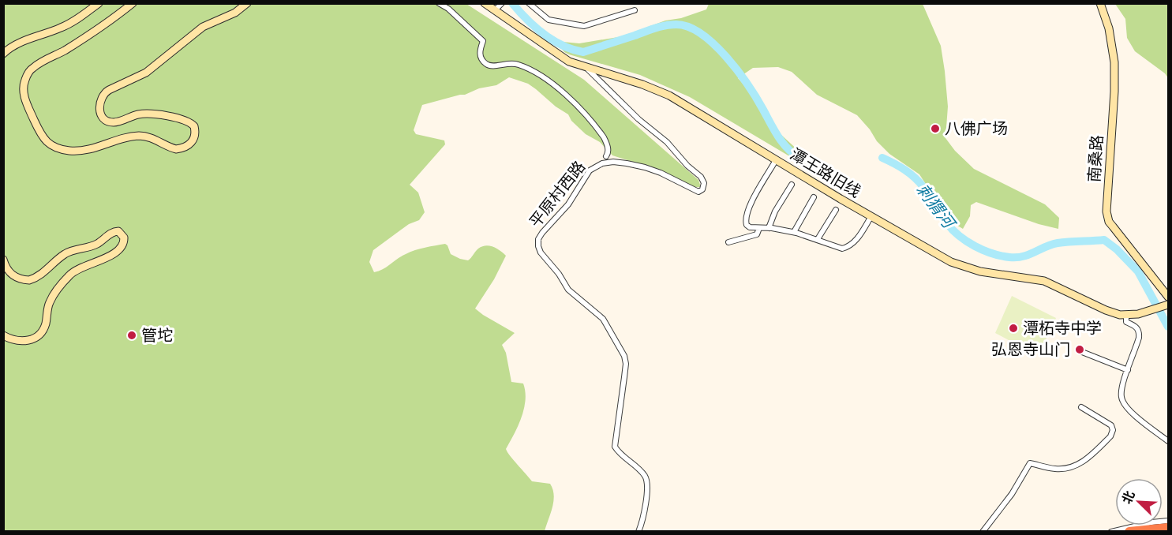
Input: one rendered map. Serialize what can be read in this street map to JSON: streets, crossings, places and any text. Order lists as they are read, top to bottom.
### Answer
{
  "streets": {
    "main road": ["南桑路", "潭王路旧线"],
    "street": ["平原村西路"]
  },
  "crossings": [
    ["潭王路旧线", "平原村西路"]
  ],
  "water": ["刺猬河"],
  "places": [
    "八佛广场",
    "潭柘寺中学",
    "管坨",
    "弘恩寺山门"
  ],
  "north": "top left"
}
